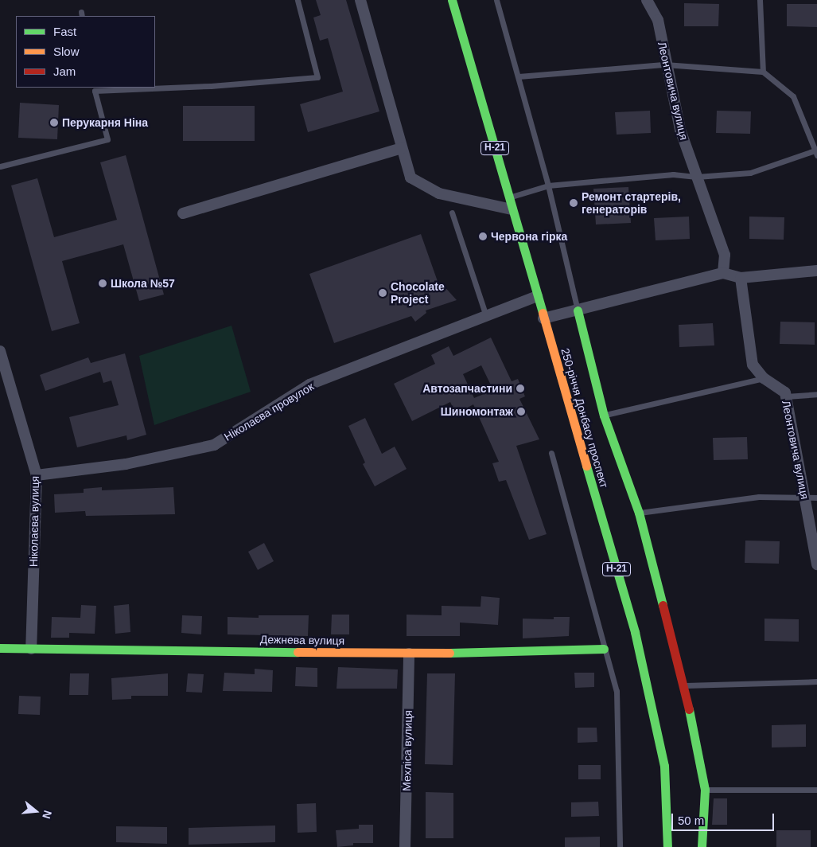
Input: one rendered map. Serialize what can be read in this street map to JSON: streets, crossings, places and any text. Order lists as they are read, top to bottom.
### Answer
{
  "streets": {
    "street": [
      "Леонтовича вулиця",
      "Н-21",
      "Ніколаєва провулок",
      "250-річчя Донбасу проспект",
      "Ніколаєва вулиця",
      "Дежнева вулиця",
      "Мехліса вулиця"
    ]
  },
  "crossings": [
    ["Ніколаєва провулок", "250-річчя Донбасу проспект"],
    ["Ніколаєва провулок", "Ніколаєва вулиця"],
    ["Ніколаєва вулиця", "Дежнева вулиця"],
    ["Дежнева вулиця", "Мехліса вулиця"]
  ],
  "places": [
    "Перукарня Ніна",
    "Ремонт стартерів, генераторів",
    "Червона гірка",
    "Школа №57",
    "Chocolate Project",
    "Автозапчастини",
    "Шиномонтаж"
  ],
  "legend": ["Fast", "Slow", "Jam"],
  "scale_bar": "50 m",
  "north": "right"
}
